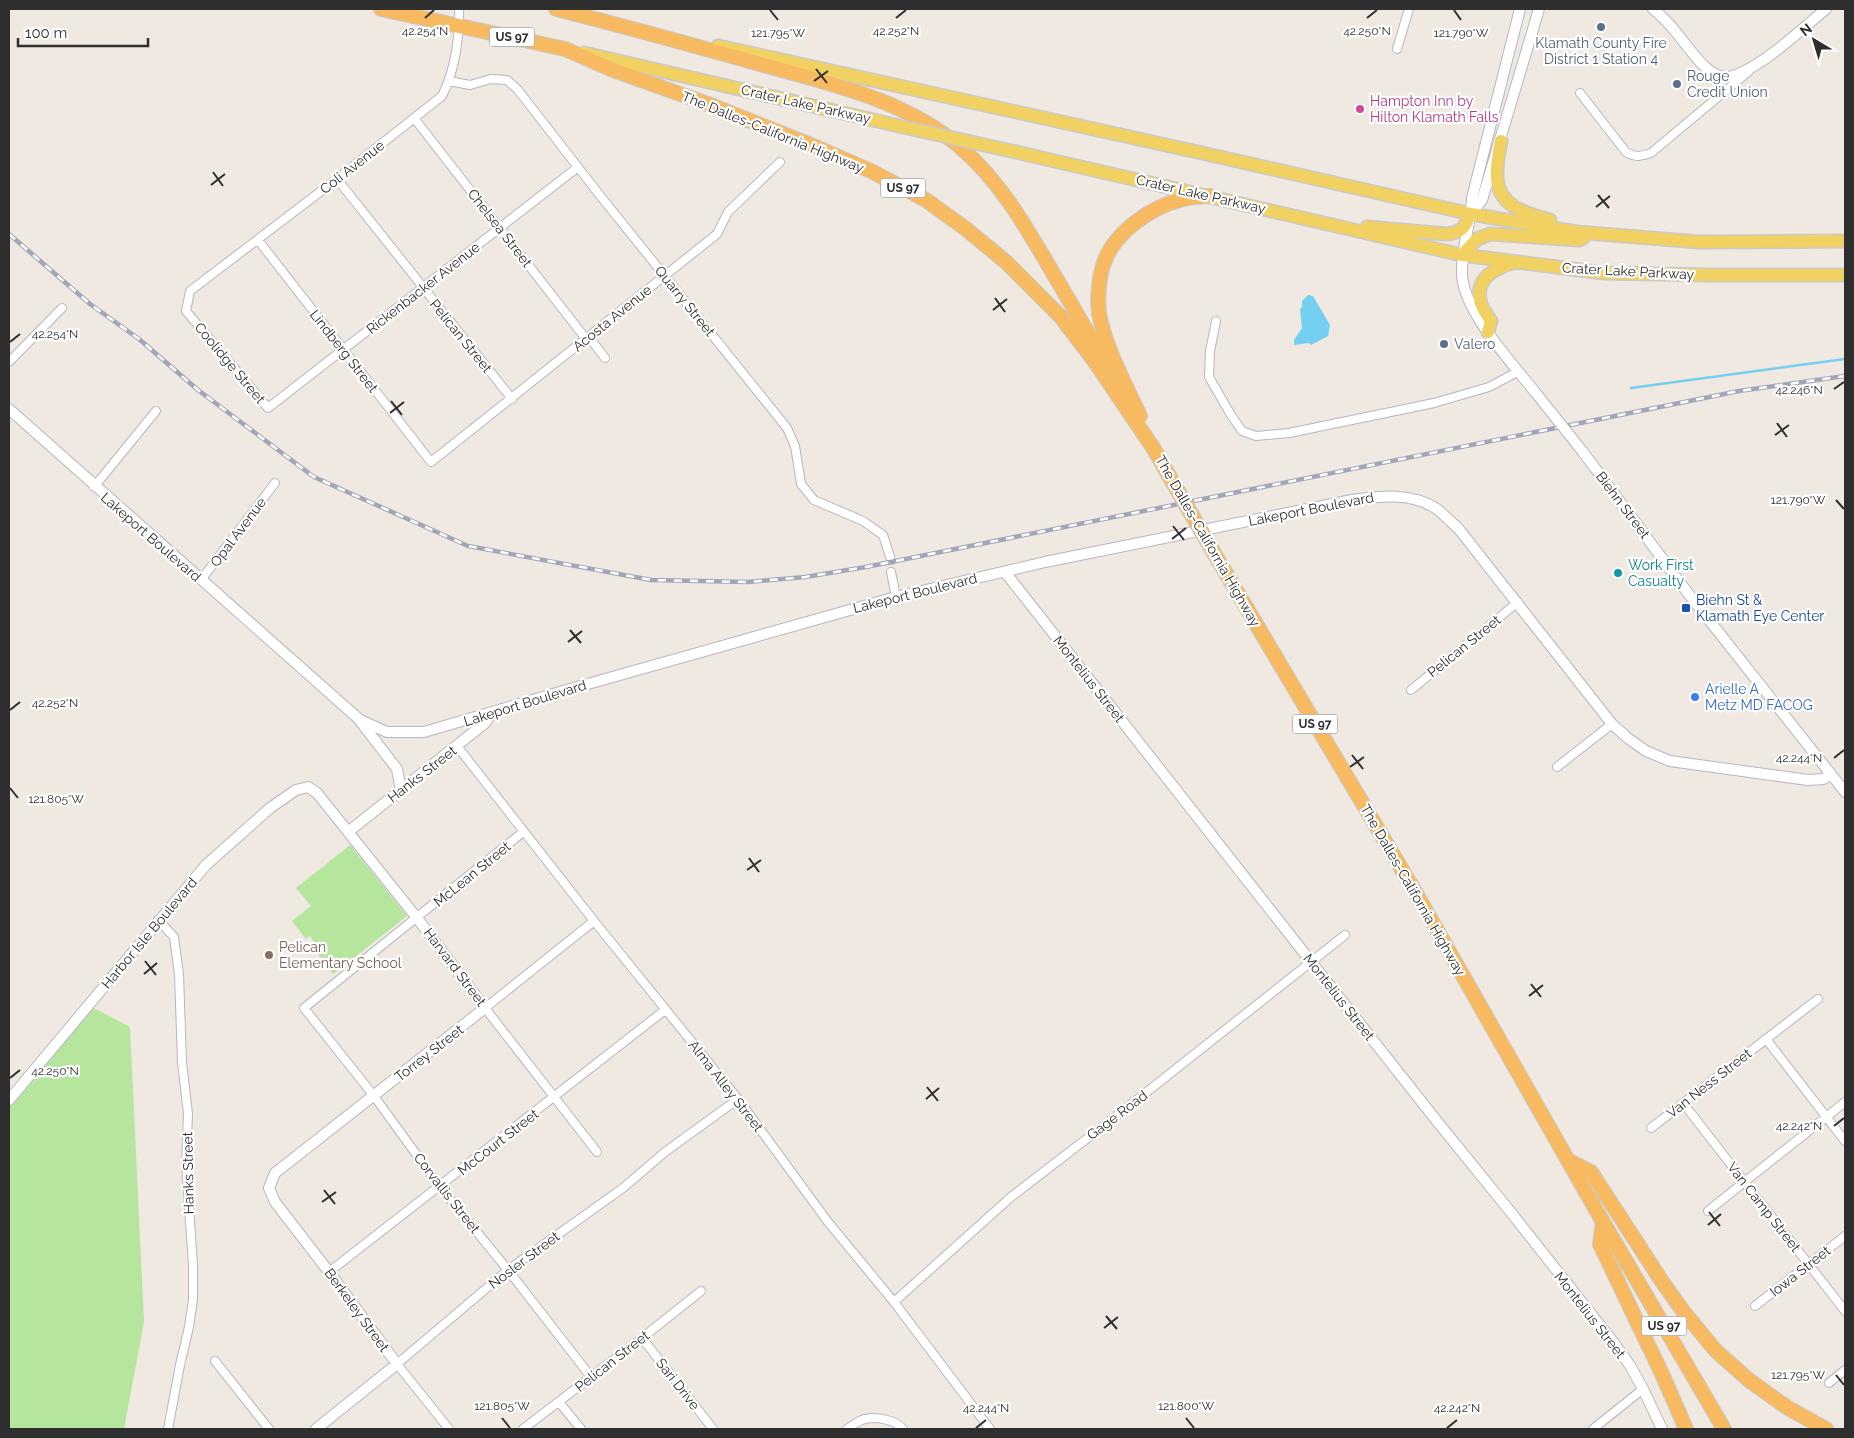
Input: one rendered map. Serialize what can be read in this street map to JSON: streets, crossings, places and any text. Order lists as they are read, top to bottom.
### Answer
{
  "streets": {
    "highway": ["US 97", "The Dalles-California Highway"],
    "main road": ["Crater Lake Parkway"],
    "street": [
      "Coli Avenue",
      "Chelsea Street",
      "Rickenbacker Avenue",
      "Quarry Street",
      "Acosta Avenue",
      "Pelican Street",
      "Lindberg Street",
      "Coolidge Street",
      "Biehn Street",
      "Lakeport Boulevard",
      "Opal Avenue",
      "Montelius Street",
      "Hanks Street",
      "McLean Street",
      "Harbor Isle Boulevard",
      "Harvard Street",
      "Torrey Street",
      "Van Ness Street",
      "Alma Alley Street",
      "Gage Road",
      "McCourt Street",
      "Corvallis Street",
      "Van Camp Street",
      "Nosler Street",
      "Iowa Street",
      "Berkeley Street",
      "Sari Drive"
    ]
  },
  "crossings": [
    ["US 97", "The Dalles-California Highway"],
    ["Crater Lake Parkway", "The Dalles-California Highway"],
    ["Crater Lake Parkway", "Biehn Street"],
    ["The Dalles-California Highway", "Coli Avenue"],
    ["Coli Avenue", "Chelsea Street"],
    ["Coli Avenue", "Quarry Street"],
    ["Coli Avenue", "Pelican Street"],
    ["Coli Avenue", "Lindberg Street"],
    ["Coli Avenue", "Coolidge Street"],
    ["Chelsea Street", "Rickenbacker Avenue"],
    ["Chelsea Street", "Acosta Avenue"],
    ["Rickenbacker Avenue", "Quarry Street"],
    ["Rickenbacker Avenue", "Pelican Street"],
    ["Rickenbacker Avenue", "Lindberg Street"],
    ["Rickenbacker Avenue", "Coolidge Street"],
    ["Quarry Street", "Acosta Avenue"],
    ["Acosta Avenue", "Pelican Street"],
    ["Acosta Avenue", "Lindberg Street"],
    ["Pelican Street", "Lakeport Boulevard"],
    ["Pelican Street", "Corvallis Street"],
    ["Pelican Street", "Sari Drive"],
    ["Biehn Street", "Lakeport Boulevard"],
    ["Lakeport Boulevard", "Opal Avenue"],
    ["Lakeport Boulevard", "Montelius Street"],
    ["Lakeport Boulevard", "Hanks Street"],
    ["Montelius Street", "Gage Road"],
    ["Hanks Street", "Harbor Isle Boulevard"],
    ["Hanks Street", "Harvard Street"],
    ["Hanks Street", "Alma Alley Street"],
    ["McLean Street", "Harvard Street"],
    ["McLean Street", "Alma Alley Street"],
    ["McLean Street", "Corvallis Street"],
    ["Harbor Isle Boulevard", "Harvard Street"],
    ["Harvard Street", "Torrey Street"],
    ["Harvard Street", "McCourt Street"],
    ["Torrey Street", "Alma Alley Street"],
    ["Torrey Street", "Corvallis Street"],
    ["Torrey Street", "Berkeley Street"],
    ["Van Ness Street", "Van Camp Street"],
    ["Alma Alley Street", "Gage Road"],
    ["Alma Alley Street", "McCourt Street"],
    ["Alma Alley Street", "Nosler Street"],
    ["McCourt Street", "Corvallis Street"],
    ["McCourt Street", "Berkeley Street"],
    ["Corvallis Street", "Nosler Street"],
    ["Van Camp Street", "Iowa Street"],
    ["Nosler Street", "Berkeley Street"]
  ],
  "places": {
    "other": [
      "Klamath County Fire District 1 Station 4",
      "Rouge Credit Union",
      "Hampton Inn by Hilton Klamath Falls",
      "Valero",
      "Work First Casualty",
      "Arielle A Metz MD FACOG",
      "Pelican Elementary School"
    ],
    "transit": ["Biehn St & Klamath Eye Center"]
  },
  "scale_bar": "100 m",
  "north": "top left",
  "coordinates": [
    "42.254°N",
    "42.252°N",
    "42.250°N",
    "121.795°W",
    "121.790°W",
    "42.246°N",
    "42.244°N",
    "121.805°W",
    "42.242°N",
    "121.800°W"
  ]
}
